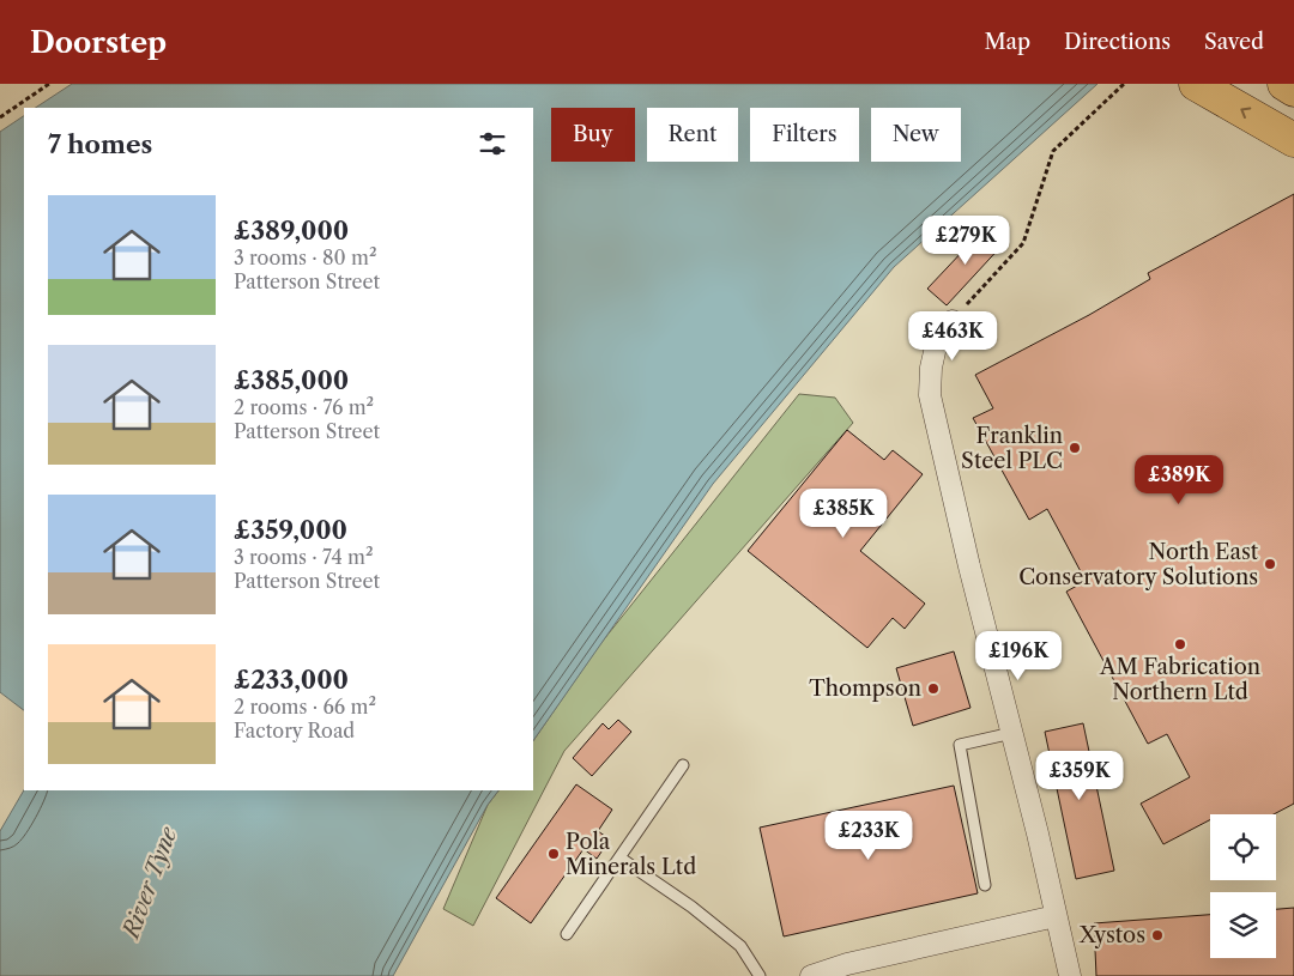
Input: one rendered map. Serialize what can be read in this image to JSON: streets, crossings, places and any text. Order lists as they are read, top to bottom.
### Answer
{
  "water": ["River Tyne"],
  "places": [
    "Franklin Steel PLC",
    "North East Conservatory Solutions",
    "AM Fabrication Northern Ltd",
    "Thompson",
    "Pola Minerals Ltd",
    "Xystos"
  ],
  "page": {
    "header": "Doorstep",
    "nav": ["Map", "Directions", "Saved"],
    "chip": [
      "Buy",
      "Rent",
      "Filters",
      "New"
    ],
    "heading": "7 homes",
    "list": [
      {
        "name": "£389,000",
        "note": "3 rooms · 80 m² · Patterson Street"
      },
      {
        "name": "£385,000",
        "note": "2 rooms · 76 m² · Patterson Street"
      },
      {
        "name": "£359,000",
        "note": "3 rooms · 74 m² · Patterson Street"
      },
      {
        "name": "£233,000",
        "note": "2 rooms · 66 m² · Factory Road"
      }
    ],
    "price": [
      "£279K",
      "£463K",
      "£389K",
      "£385K",
      "£196K",
      "£359K",
      "£233K"
    ]
  }
}
